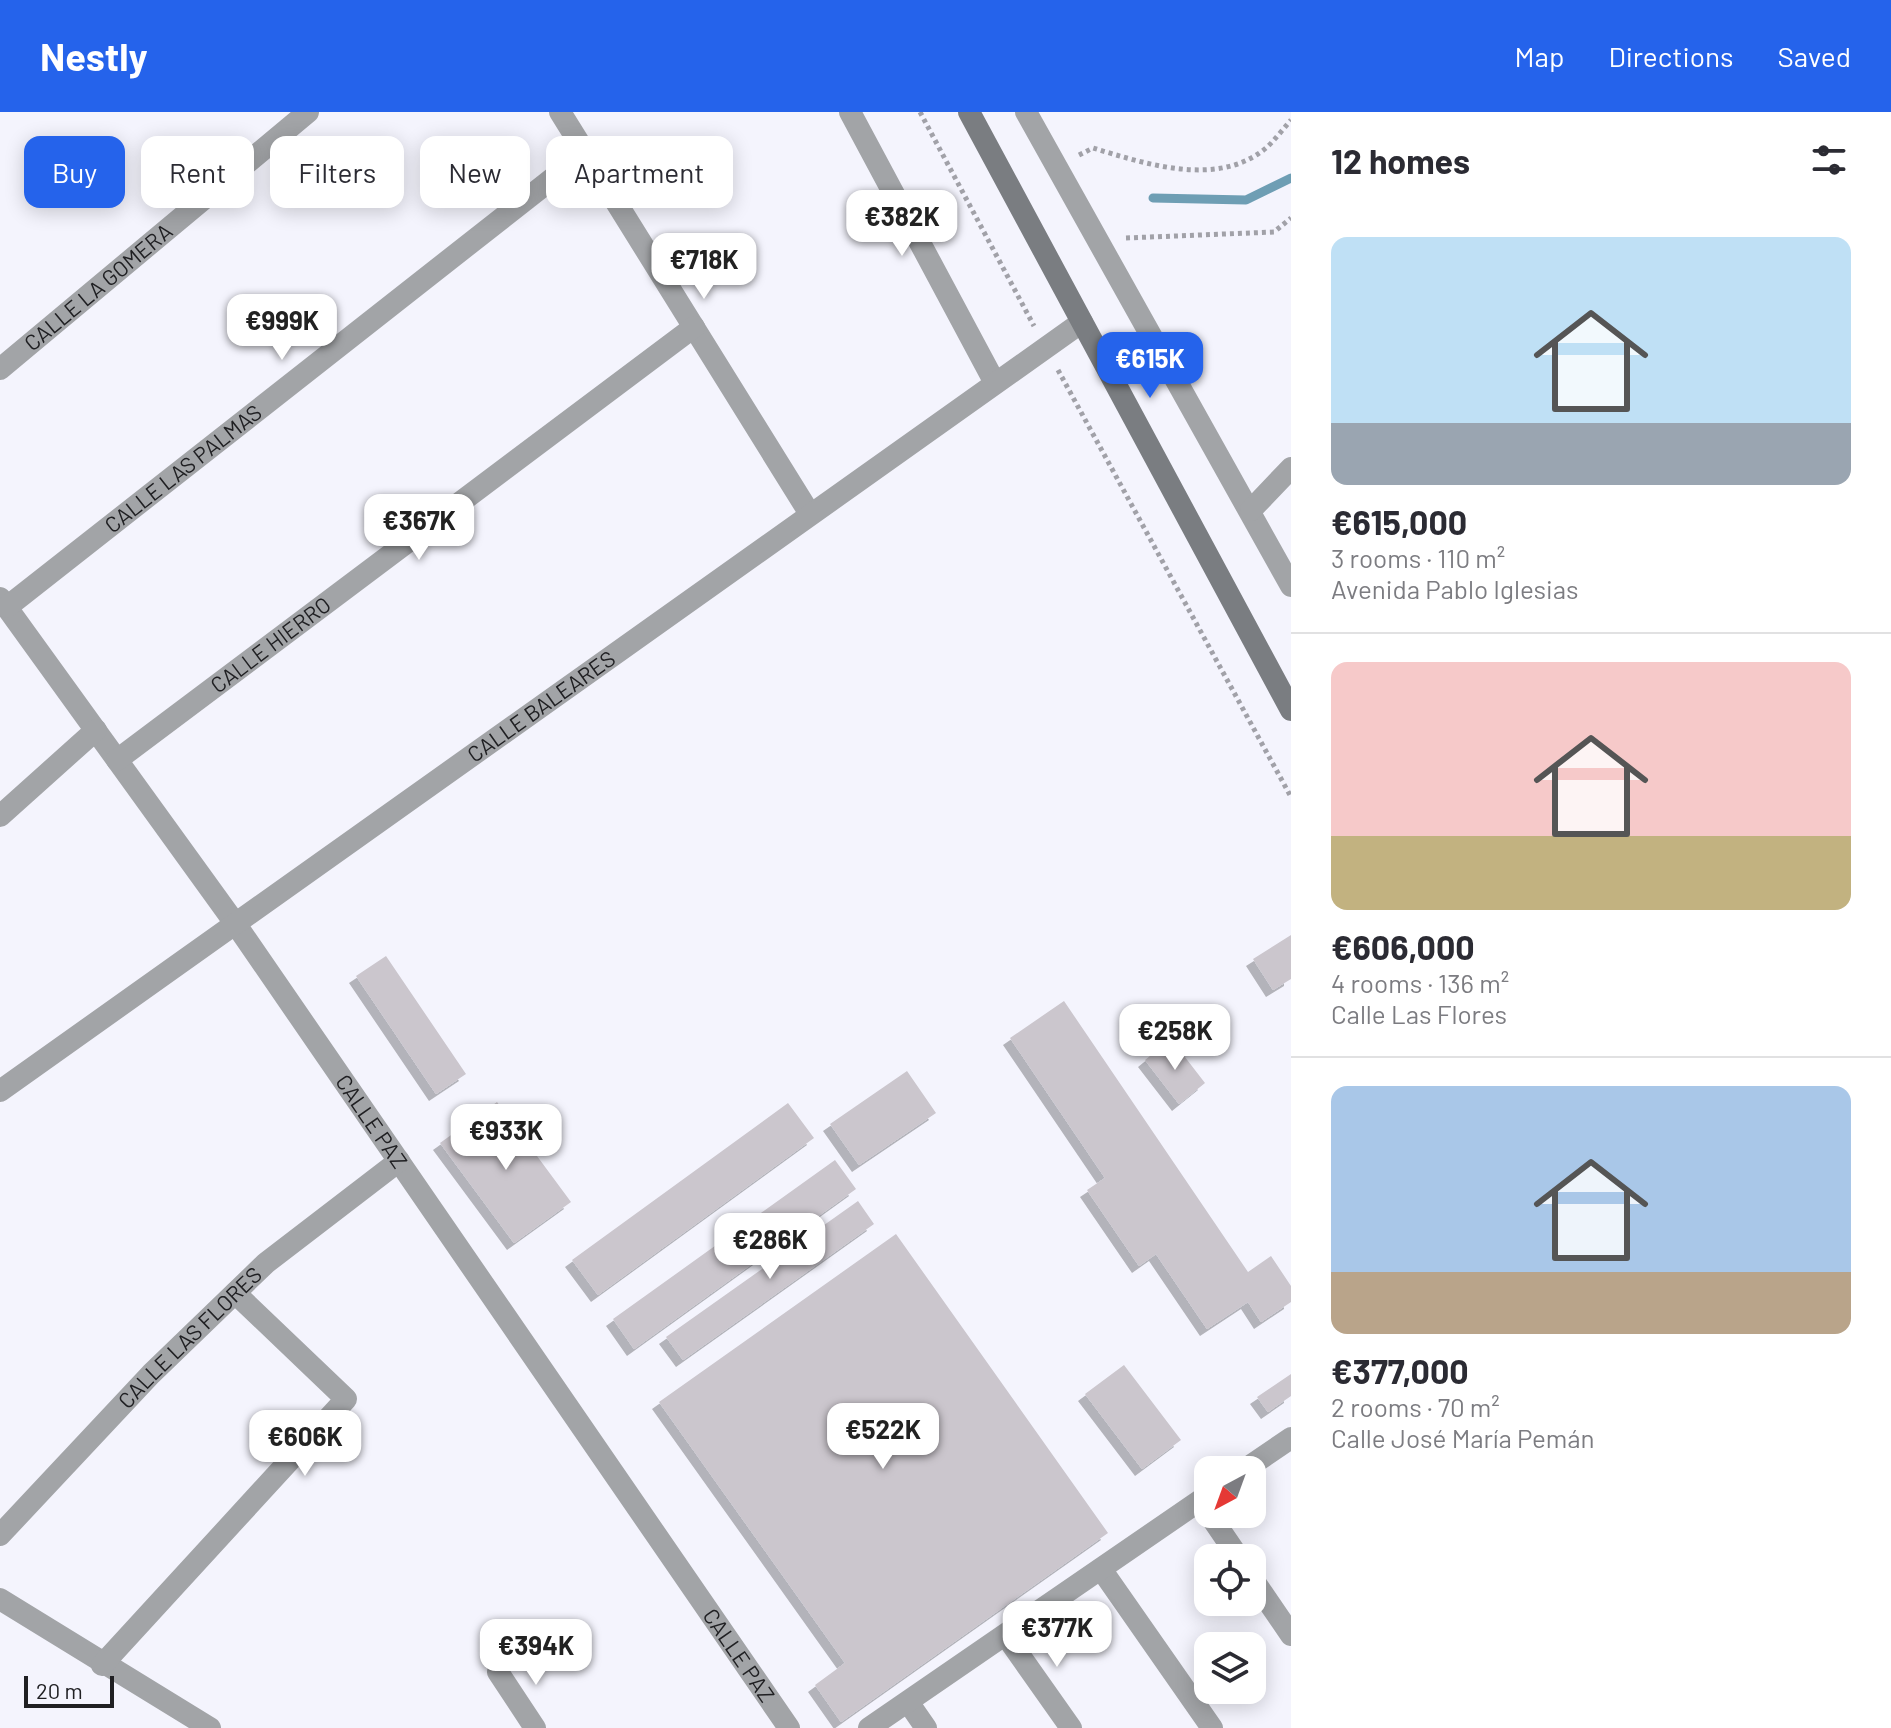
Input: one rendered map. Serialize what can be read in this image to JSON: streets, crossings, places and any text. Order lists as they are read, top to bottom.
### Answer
{
  "streets": {
    "street": [
      "CALLE LA GOMERA",
      "CALLE LAS PALMAS",
      "CALLE HIERRO",
      "CALLE BALEARES",
      "CALLE PAZ",
      "CALLE LAS FLORES"
    ]
  },
  "crossings": [
    ["CALLE LAS PALMAS", "CALLE PAZ"],
    ["CALLE HIERRO", "CALLE PAZ"],
    ["CALLE BALEARES", "CALLE PAZ"],
    ["CALLE PAZ", "CALLE LAS FLORES"]
  ],
  "scale_bar": "20 m",
  "north": "bottom left",
  "page": {
    "header": "Nestly",
    "nav": ["Map", "Directions", "Saved"],
    "heading": "12 homes",
    "chip": [
      "Buy",
      "Rent",
      "Filters",
      "New",
      "Apartment"
    ],
    "price": [
      "€382K",
      "€718K",
      "€999K",
      "€615K",
      "€367K",
      "€258K",
      "€933K",
      "€286K",
      "€522K",
      "€606K",
      "€377K",
      "€394K"
    ],
    "list": [
      {
        "name": "€615,000",
        "note": "3 rooms · 110 m² · Avenida Pablo Iglesias"
      },
      {
        "name": "€606,000",
        "note": "4 rooms · 136 m² · Calle Las Flores"
      },
      {
        "name": "€377,000",
        "note": "2 rooms · 70 m² · Calle José María Pemán"
      }
    ],
    "scale": "20 m"
  }
}
